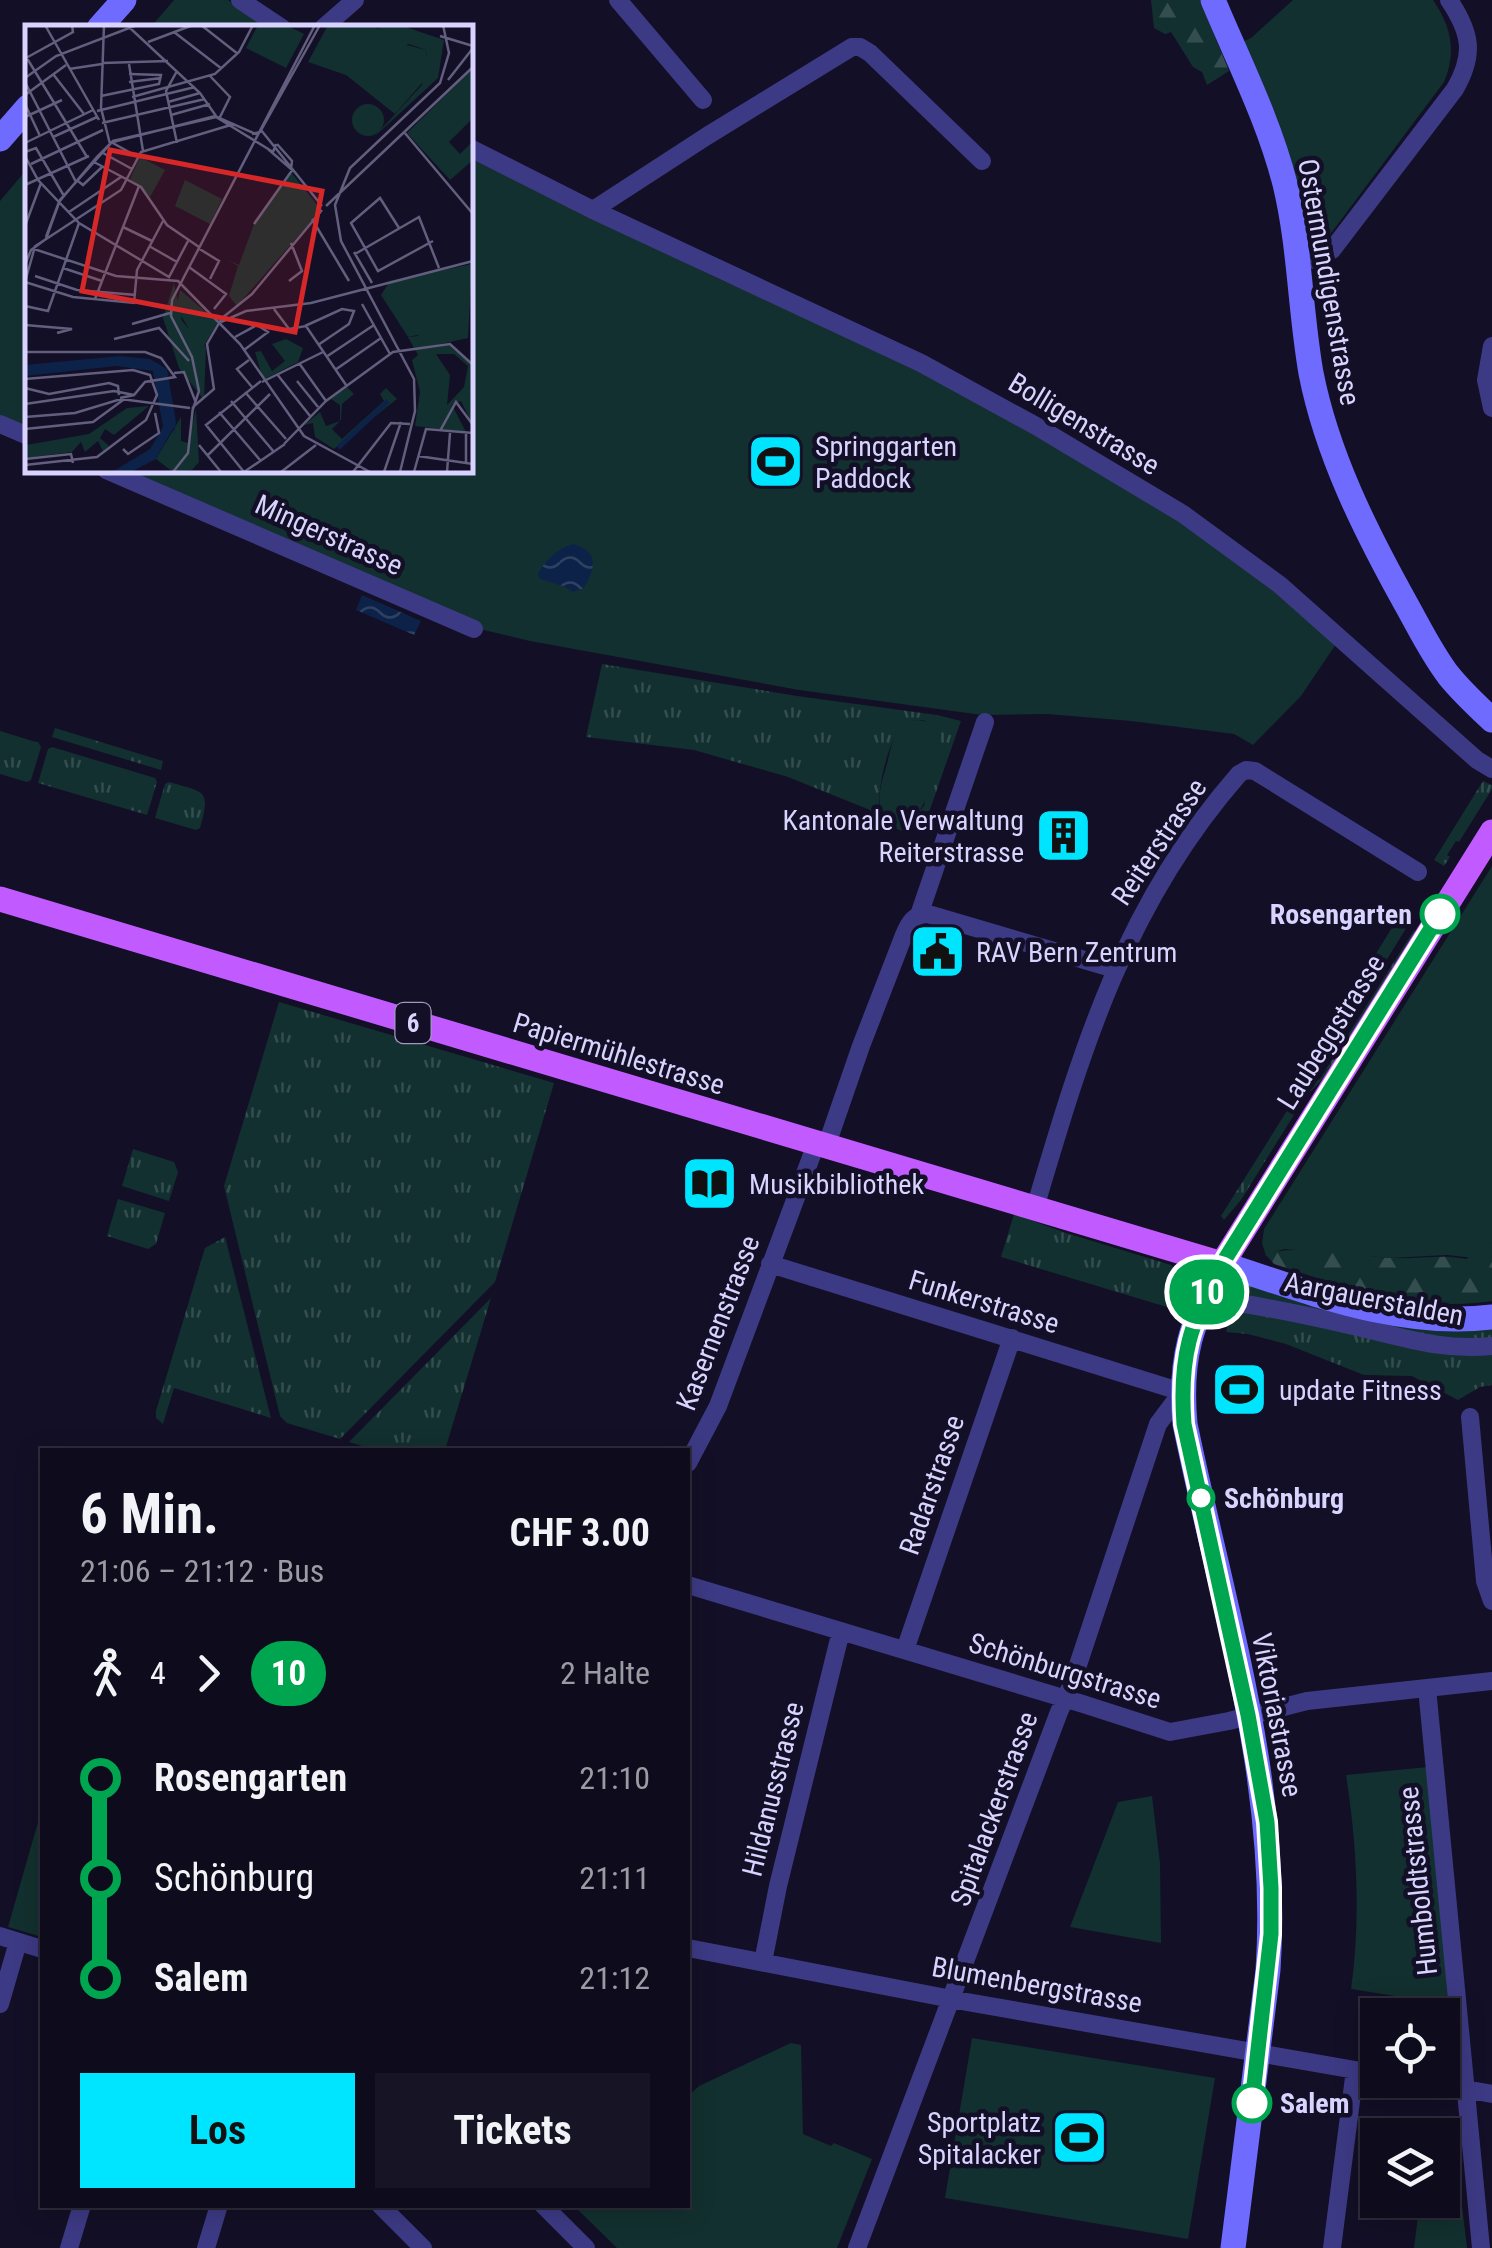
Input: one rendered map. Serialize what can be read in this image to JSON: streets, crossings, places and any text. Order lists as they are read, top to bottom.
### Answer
{
  "streets": {
    "main road": [
      "Ostermundigenstrasse",
      "6",
      "Laubeggstrasse",
      "Papiermühlestrasse",
      "Aargauerstalden",
      "Viktoriastrasse"
    ],
    "street": [
      "Bolligenstrasse",
      "Mingerstrasse",
      "Reiterstrasse",
      "Funkerstrasse",
      "Kasernenstrasse",
      "Radarstrasse",
      "Schönburgstrasse",
      "Hildanusstrasse",
      "Spitalackerstrasse",
      "Humboldtstrasse",
      "Blumenbergstrasse"
    ]
  },
  "crossings": [
    ["Reiterstrasse", "Papiermühlestrasse"],
    ["Laubeggstrasse", "Papiermühlestrasse"],
    ["Laubeggstrasse", "Aargauerstalden"],
    ["Laubeggstrasse", "Viktoriastrasse"],
    ["Papiermühlestrasse", "Aargauerstalden"],
    ["Papiermühlestrasse", "Kasernenstrasse"],
    ["Papiermühlestrasse", "Viktoriastrasse"],
    ["Aargauerstalden", "Viktoriastrasse"],
    ["Funkerstrasse", "Kasernenstrasse"],
    ["Funkerstrasse", "Radarstrasse"],
    ["Funkerstrasse", "Viktoriastrasse"],
    ["Funkerstrasse", "Spitalackerstrasse"],
    ["Radarstrasse", "Schönburgstrasse"],
    ["Schönburgstrasse", "Viktoriastrasse"],
    ["Schönburgstrasse", "Hildanusstrasse"],
    ["Schönburgstrasse", "Spitalackerstrasse"],
    ["Schönburgstrasse", "Humboldtstrasse"],
    ["Viktoriastrasse", "Spitalackerstrasse"],
    ["Viktoriastrasse", "Blumenbergstrasse"],
    ["Hildanusstrasse", "Blumenbergstrasse"],
    ["Spitalackerstrasse", "Blumenbergstrasse"]
  ],
  "places": {
    "sports": ["Springgarten Paddock", "update Fitness", "Sportplatz Spitalacker"],
    "building": ["Kantonale Verwaltung Reiterstrasse"],
    "other": ["Rosengarten", "Schönburg", "Salem"],
    "public building": ["RAV Bern Zentrum"],
    "library": ["Musikbibliothek"]
  },
  "lines": ["bus line 10"],
  "page": {
    "on_map": "10",
    "heading": ["6 Min.", "21:06 – 21:12 · Bus", "CHF 3.00"],
    "legs": ["4", "10", "2 Halte"],
    "list": [
      {
        "name": "Rosengarten",
        "value": "21:10"
      },
      {
        "name": "Schönburg",
        "value": "21:11"
      },
      {
        "name": "Salem",
        "value": "21:12"
      }
    ],
    "buttons": ["Los", "Tickets"]
  }
}
